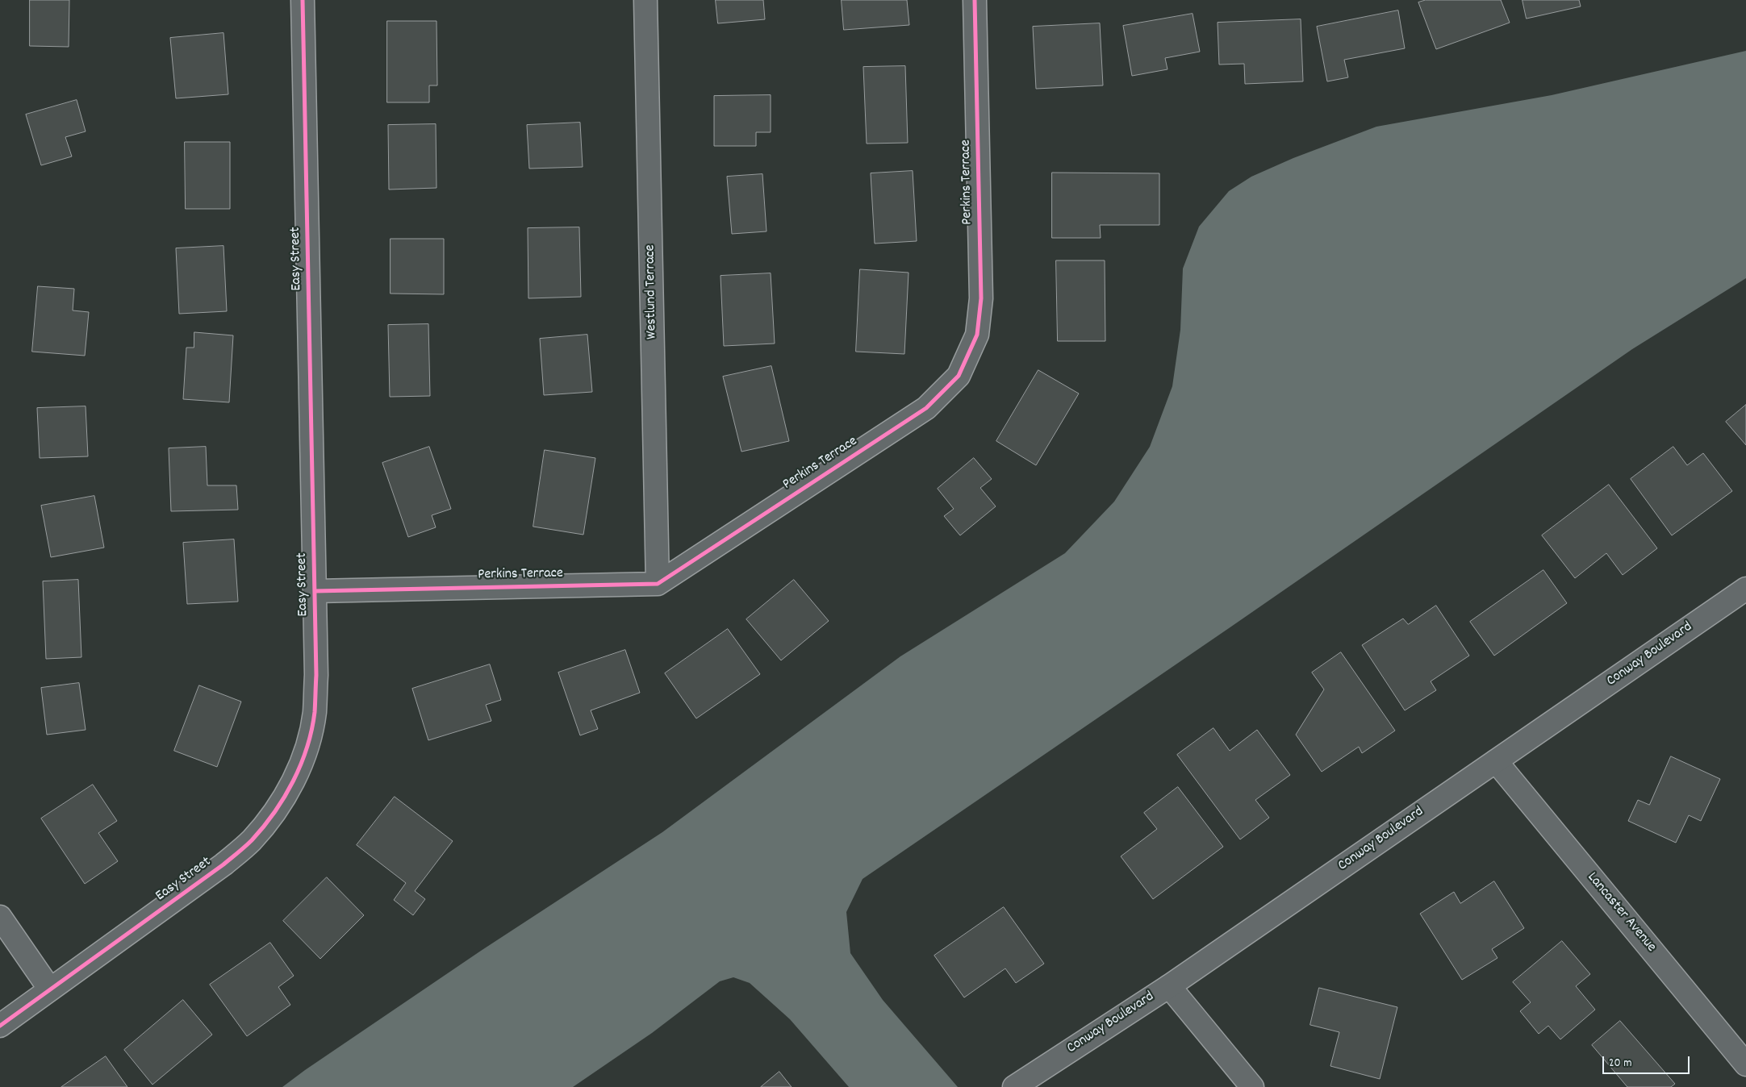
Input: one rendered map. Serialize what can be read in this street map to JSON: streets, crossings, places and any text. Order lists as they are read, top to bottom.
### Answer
{
  "streets": {
    "street": [
      "Perkins Terrace",
      "Easy Street",
      "Westlund Terrace",
      "Conway Boulevard",
      "Lancaster Avenue"
    ]
  },
  "crossings": [
    ["Perkins Terrace", "Easy Street"],
    ["Perkins Terrace", "Westlund Terrace"],
    ["Conway Boulevard", "Lancaster Avenue"]
  ],
  "scale_bar": "20 m"
}
